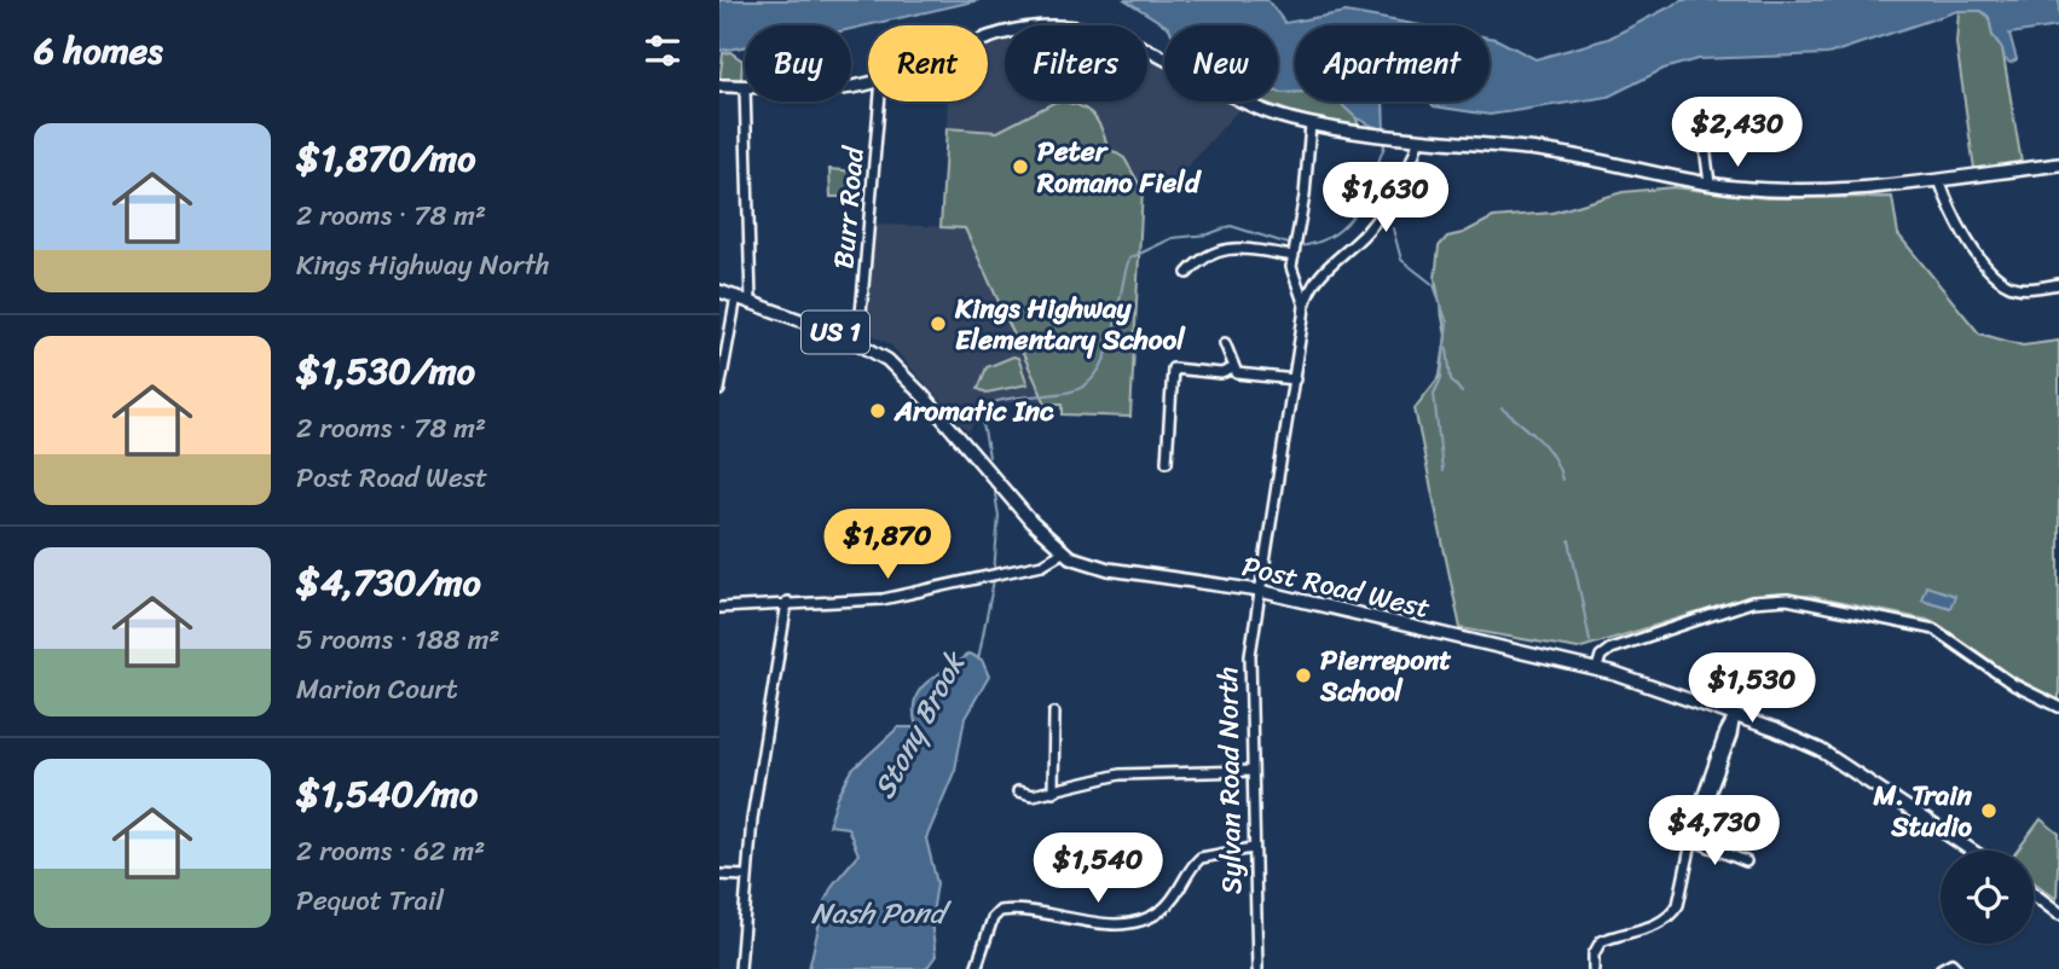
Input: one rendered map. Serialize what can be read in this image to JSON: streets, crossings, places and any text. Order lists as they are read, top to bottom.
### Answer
{
  "streets": {
    "main road": ["US 1", "Post Road West"],
    "street": ["Burr Road", "Sylvan Road North"]
  },
  "crossings": [
    ["Burr Road", "Post Road West"],
    ["Post Road West", "Sylvan Road North"]
  ],
  "water": ["Stony Brook", "Nash Pond"],
  "places": [
    "Peter Romano Field",
    "Kings Highway Elementary School",
    "Aromatic Inc",
    "Pierrepont School",
    "M. Train Studio"
  ],
  "page": {
    "heading": "6 homes",
    "chip": [
      "Buy",
      "Rent",
      "Filters",
      "New",
      "Apartment"
    ],
    "price": [
      "$2,430",
      "$1,630",
      "$1,870",
      "$1,530",
      "$4,730",
      "$1,540"
    ],
    "list": [
      {
        "name": "$1,870/mo",
        "note": "2 rooms · 78 m² · Kings Highway North"
      },
      {
        "name": "$1,530/mo",
        "note": "2 rooms · 78 m² · Post Road West"
      },
      {
        "name": "$4,730/mo",
        "note": "5 rooms · 188 m² · Marion Court"
      },
      {
        "name": "$1,540/mo",
        "note": "2 rooms · 62 m² · Pequot Trail"
      }
    ]
  }
}
